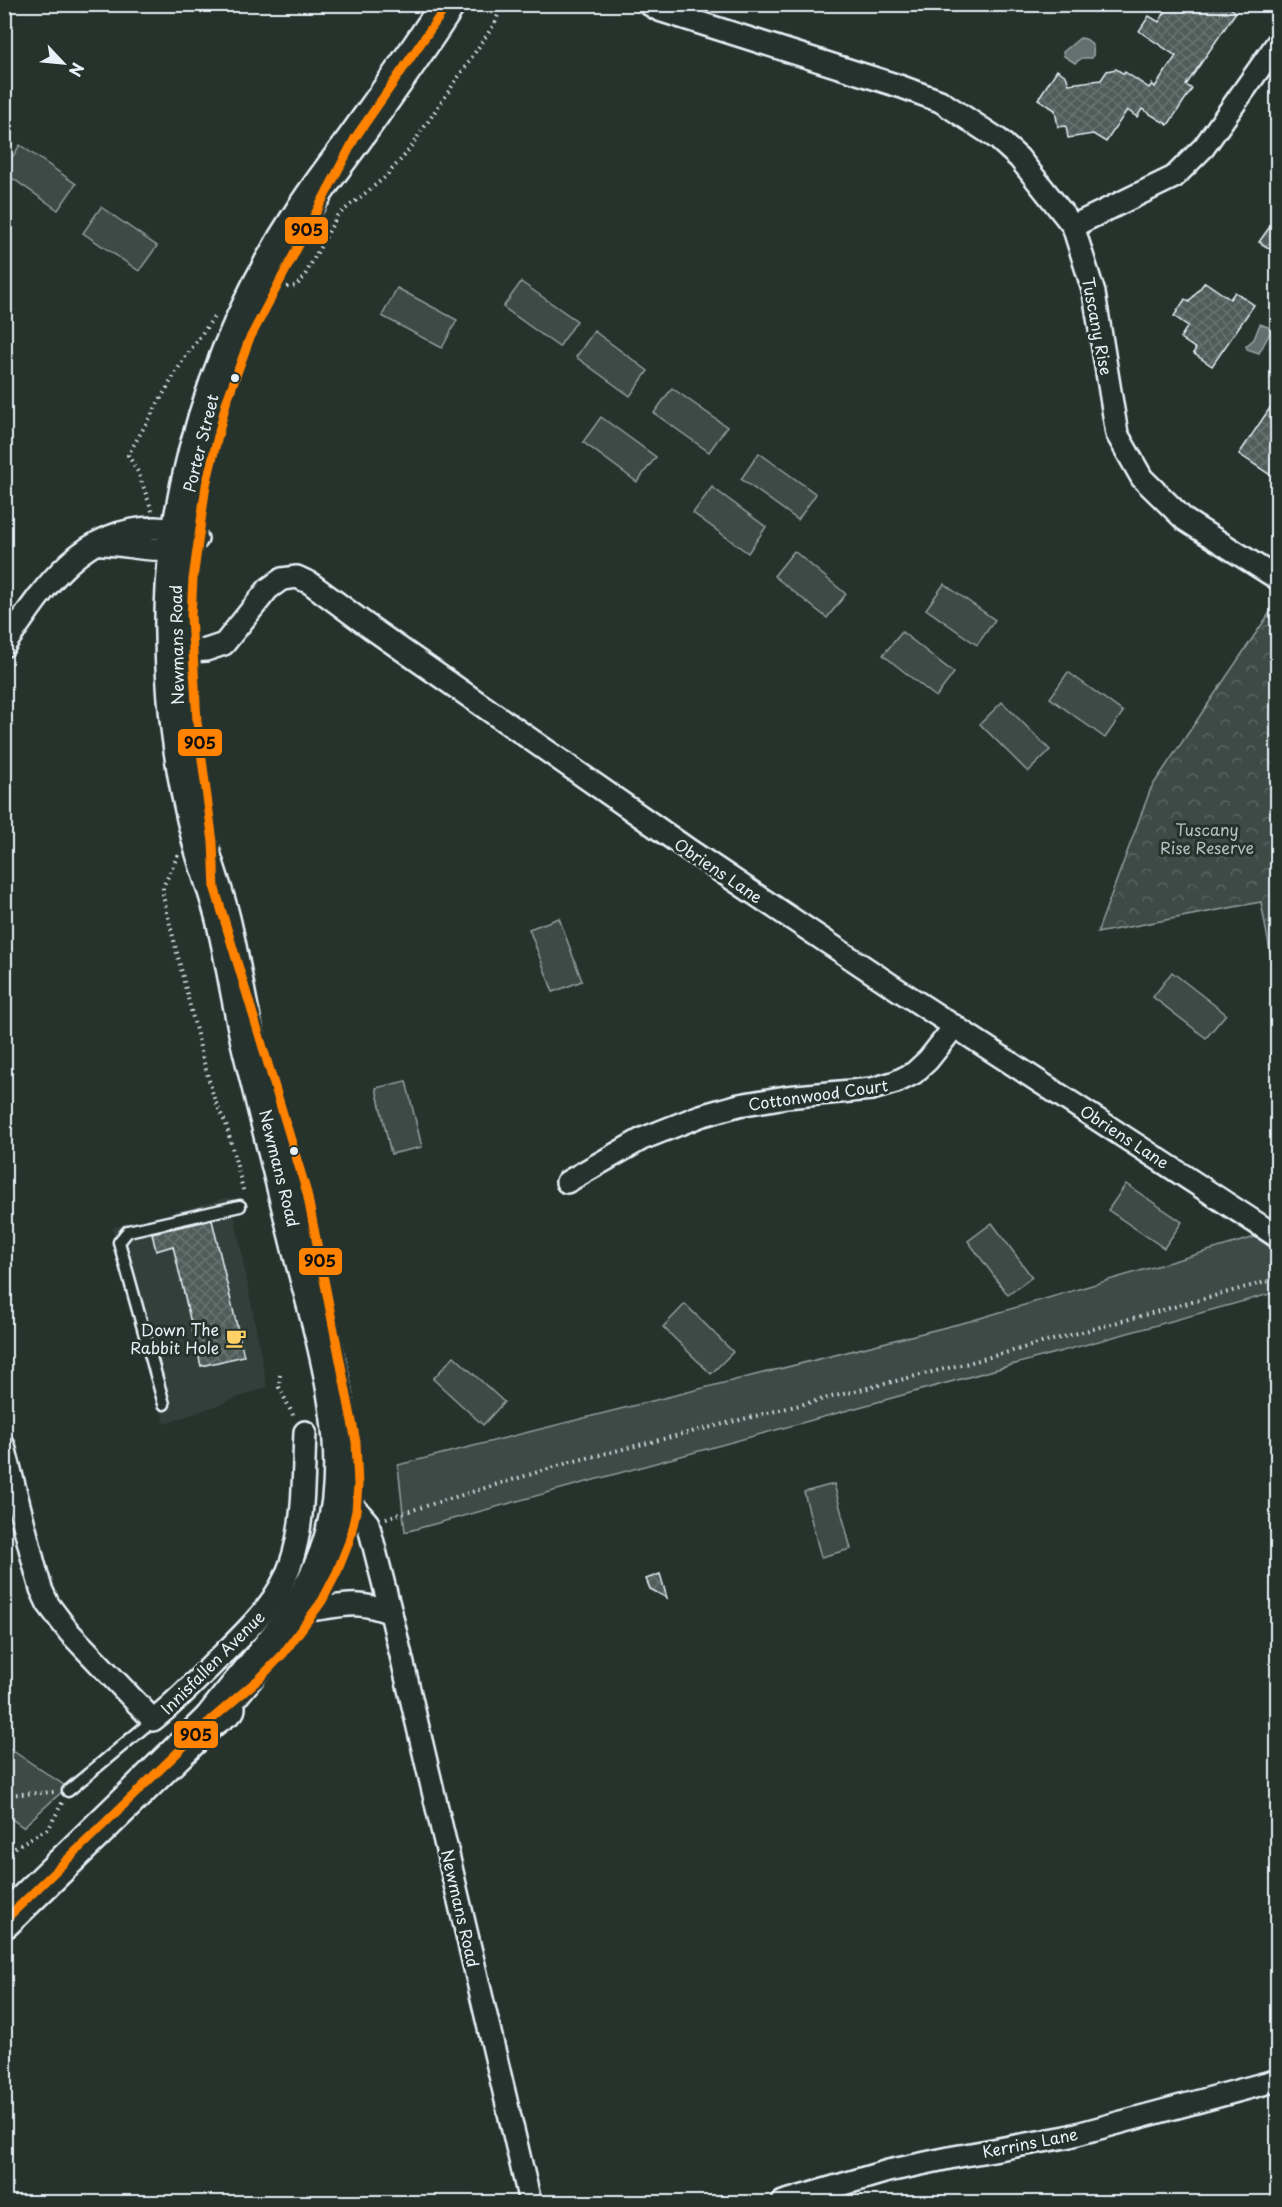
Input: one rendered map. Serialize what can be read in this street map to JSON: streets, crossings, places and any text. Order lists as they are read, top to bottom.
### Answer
{
  "streets": {
    "main road": ["Porter Street", "Newmans Road"],
    "street": [
      "Tuscany Rise",
      "Obriens Lane",
      "Cottonwood Court",
      "Innisfallen Avenue",
      "Kerrins Lane"
    ]
  },
  "crossings": [
    ["Porter Street", "Newmans Road"],
    ["Newmans Road", "Obriens Lane"],
    ["Obriens Lane", "Cottonwood Court"]
  ],
  "parks": ["Tuscany Rise Reserve"],
  "places": {
    "cafe": ["Down The Rabbit Hole"]
  },
  "lines": ["transit line 905"],
  "north": "bottom right"
}
